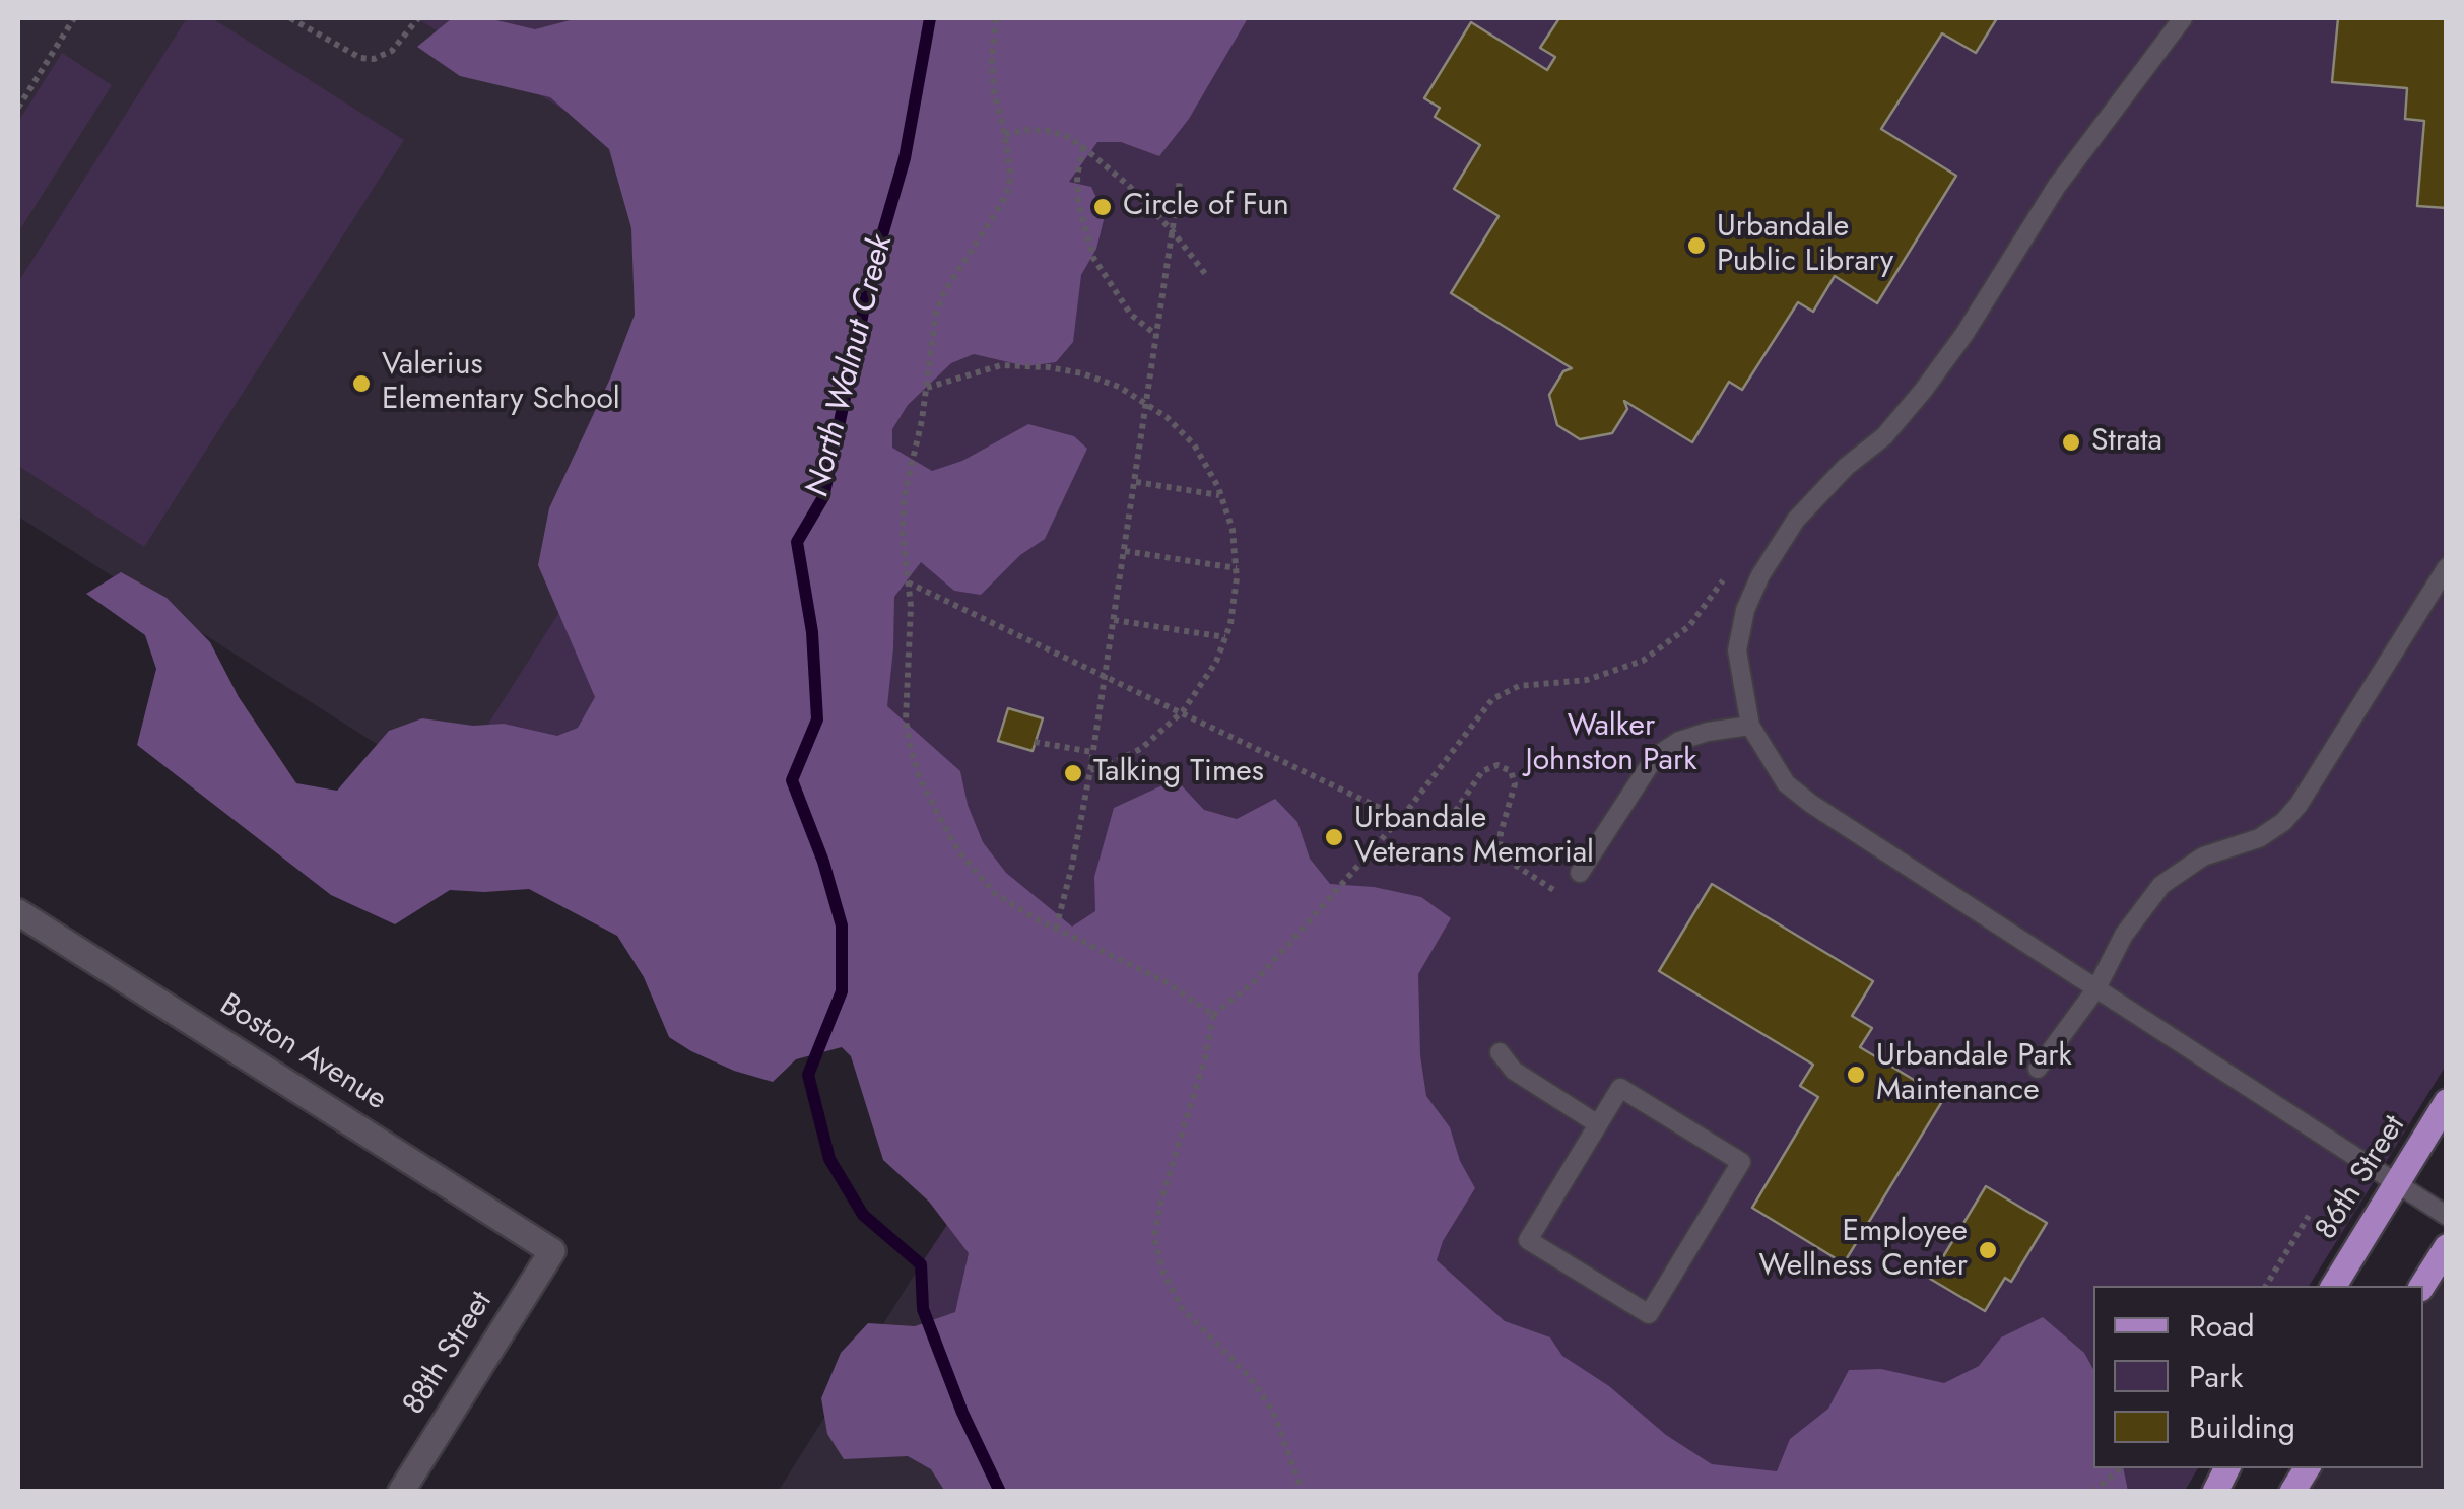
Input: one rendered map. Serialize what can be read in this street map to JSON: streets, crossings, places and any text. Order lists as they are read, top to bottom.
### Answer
{
  "streets": {
    "main road": ["86th Street"],
    "street": ["Boston Avenue", "88th Street"]
  },
  "crossings": [
    ["Boston Avenue", "88th Street"]
  ],
  "water": ["North Walnut Creek"],
  "parks": ["Walker Johnston Park"],
  "places": [
    "Circle of Fun",
    "Urbandale Public Library",
    "Valerius Elementary School",
    "Strata",
    "Talking Times",
    "Urbandale Veterans Memorial",
    "Urbandale Park Maintenance",
    "Employee Wellness Center"
  ],
  "legend": ["Road", "Park", "Building"]
}
